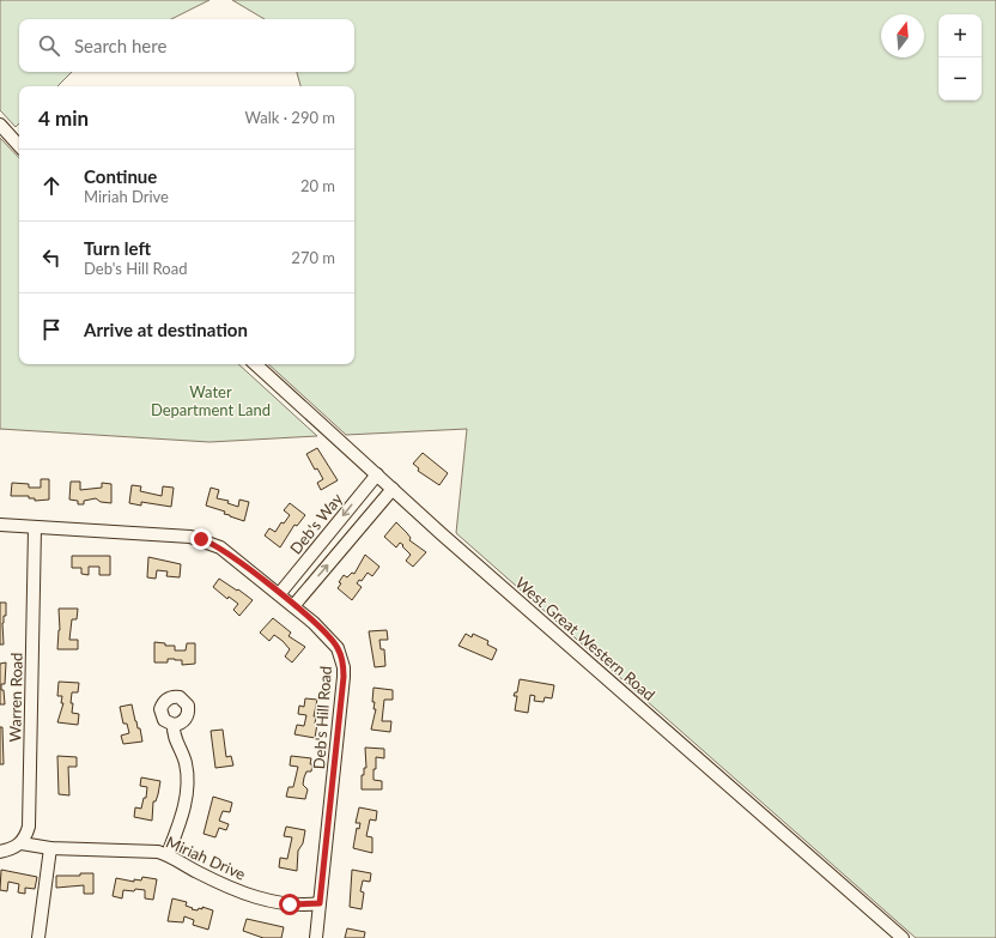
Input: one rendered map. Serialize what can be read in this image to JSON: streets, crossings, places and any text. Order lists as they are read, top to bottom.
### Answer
{
  "streets": {
    "street": [
      "Deb's Way",
      "West Great Western Road",
      "Warren Road",
      "Deb's Hill Road",
      "Miriah Drive"
    ]
  },
  "crossings": [
    ["Deb's Way", "West Great Western Road"],
    ["Deb's Way", "Deb's Hill Road"],
    ["Warren Road", "Deb's Hill Road"],
    ["Warren Road", "Miriah Drive"],
    ["Deb's Hill Road", "Miriah Drive"]
  ],
  "parks": ["Water Department Land"],
  "north": "top",
  "page": {
    "map_buttons": ["+", "−"],
    "search": "Search here",
    "heading": ["4 min", "Walk · 290 m"],
    "list": [
      ["Continue", "Miriah Drive", "20 m"],
      ["Turn left", "Deb's Hill Road", "270 m"],
      "Arrive at destination"
    ]
  }
}
